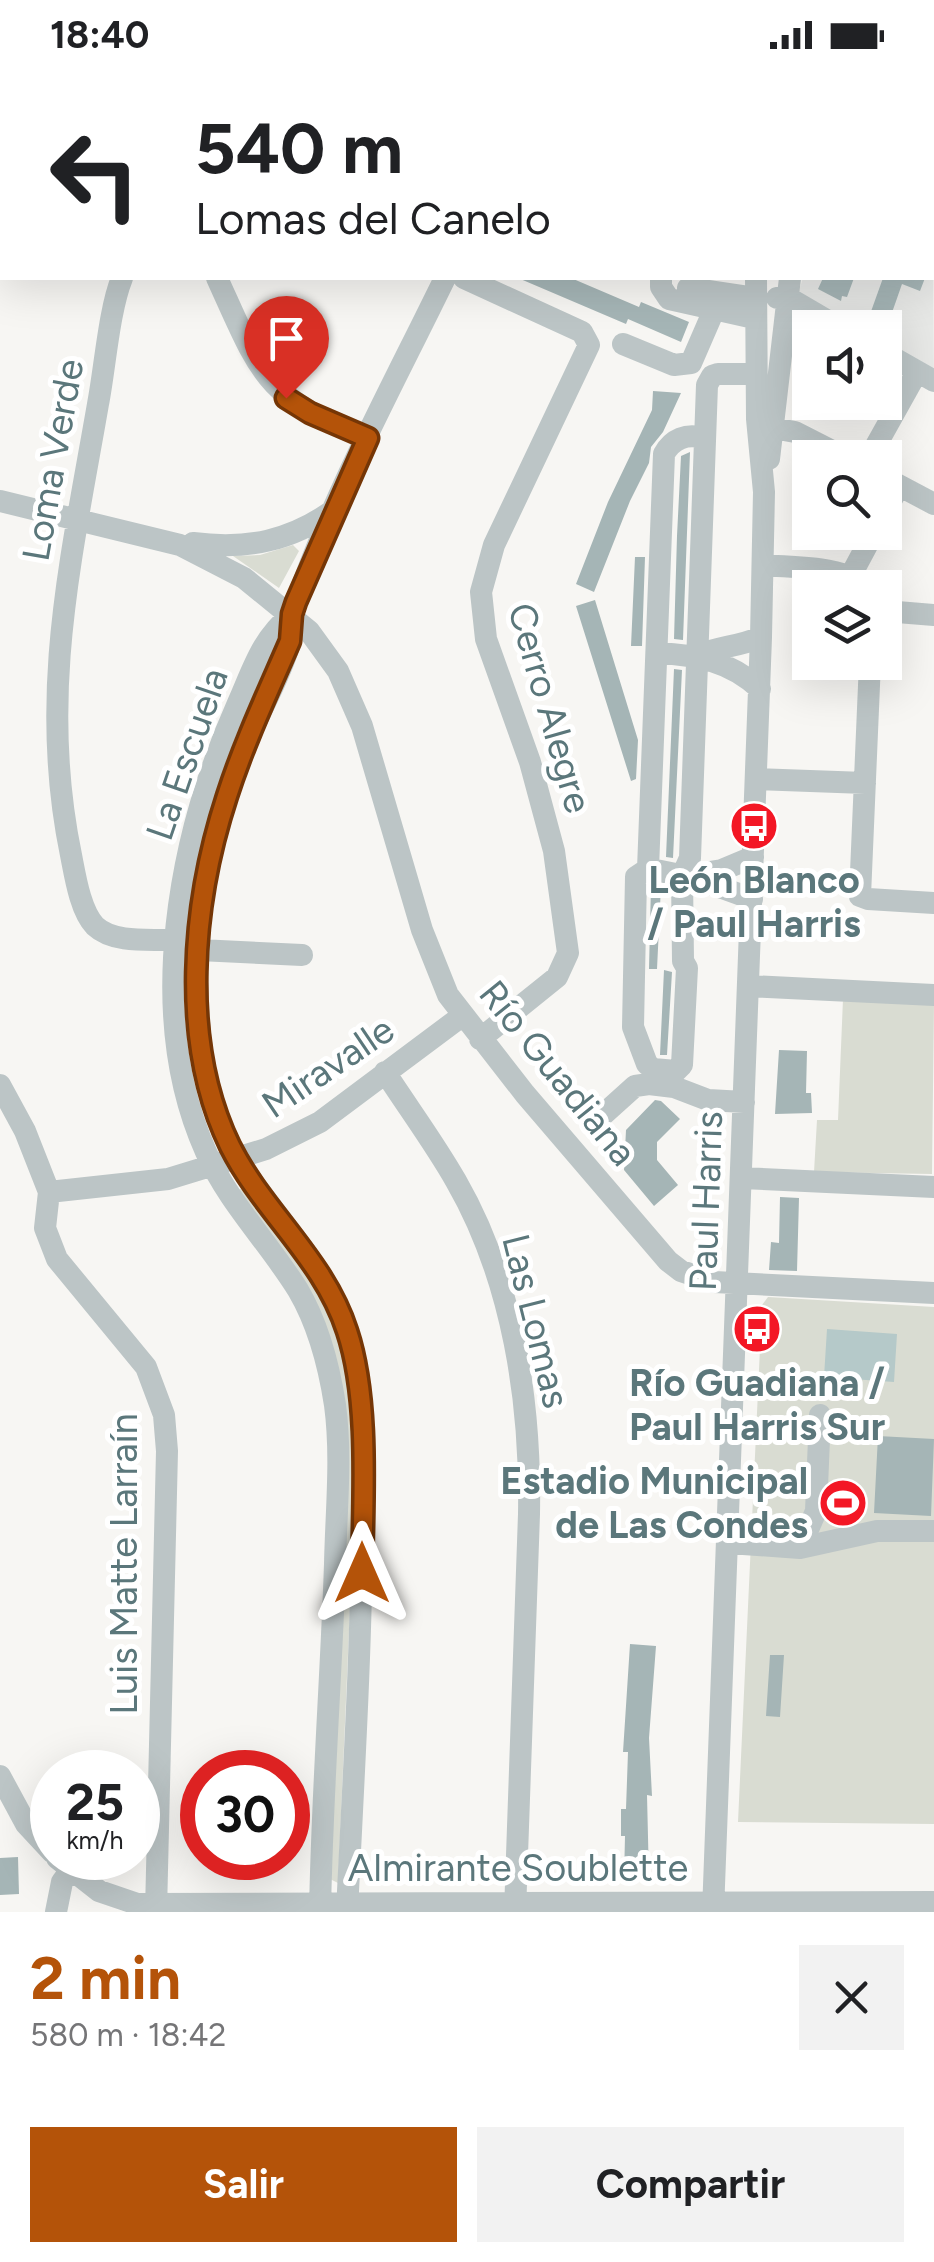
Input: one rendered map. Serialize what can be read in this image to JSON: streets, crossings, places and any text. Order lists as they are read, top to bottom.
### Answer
{
  "streets": {
    "street": [
      "Loma Verde",
      "Cerro Alegre",
      "La Escuela",
      "Miravalle",
      "Río Guadiana",
      "Paul Harris",
      "Las Lomas",
      "Luis Matte Larraín",
      "Almirante Soublette"
    ]
  },
  "crossings": [
    ["Loma Verde", "La Escuela"],
    ["Cerro Alegre", "Río Guadiana"],
    ["La Escuela", "Miravalle"],
    ["La Escuela", "Río Guadiana"],
    ["La Escuela", "Almirante Soublette"],
    ["Miravalle", "Río Guadiana"],
    ["Miravalle", "Las Lomas"],
    ["Miravalle", "Luis Matte Larraín"],
    ["Río Guadiana", "Paul Harris"],
    ["Paul Harris", "Almirante Soublette"],
    ["Las Lomas", "Almirante Soublette"],
    ["Luis Matte Larraín", "Almirante Soublette"]
  ],
  "places": {
    "bus stop": ["León Blanco / Paul Harris", "Río Guadiana / Paul Harris Sur"],
    "sports": ["Estadio Municipal de Las Condes"]
  },
  "page": {
    "status": "18:40",
    "turn": ["540 m", "Lomas del Canelo"],
    "speed": "25 km/h",
    "limit": "30",
    "heading": ["2 min", "580 m · 18:42"],
    "buttons": ["Salir", "Compartir"]
  }
}
